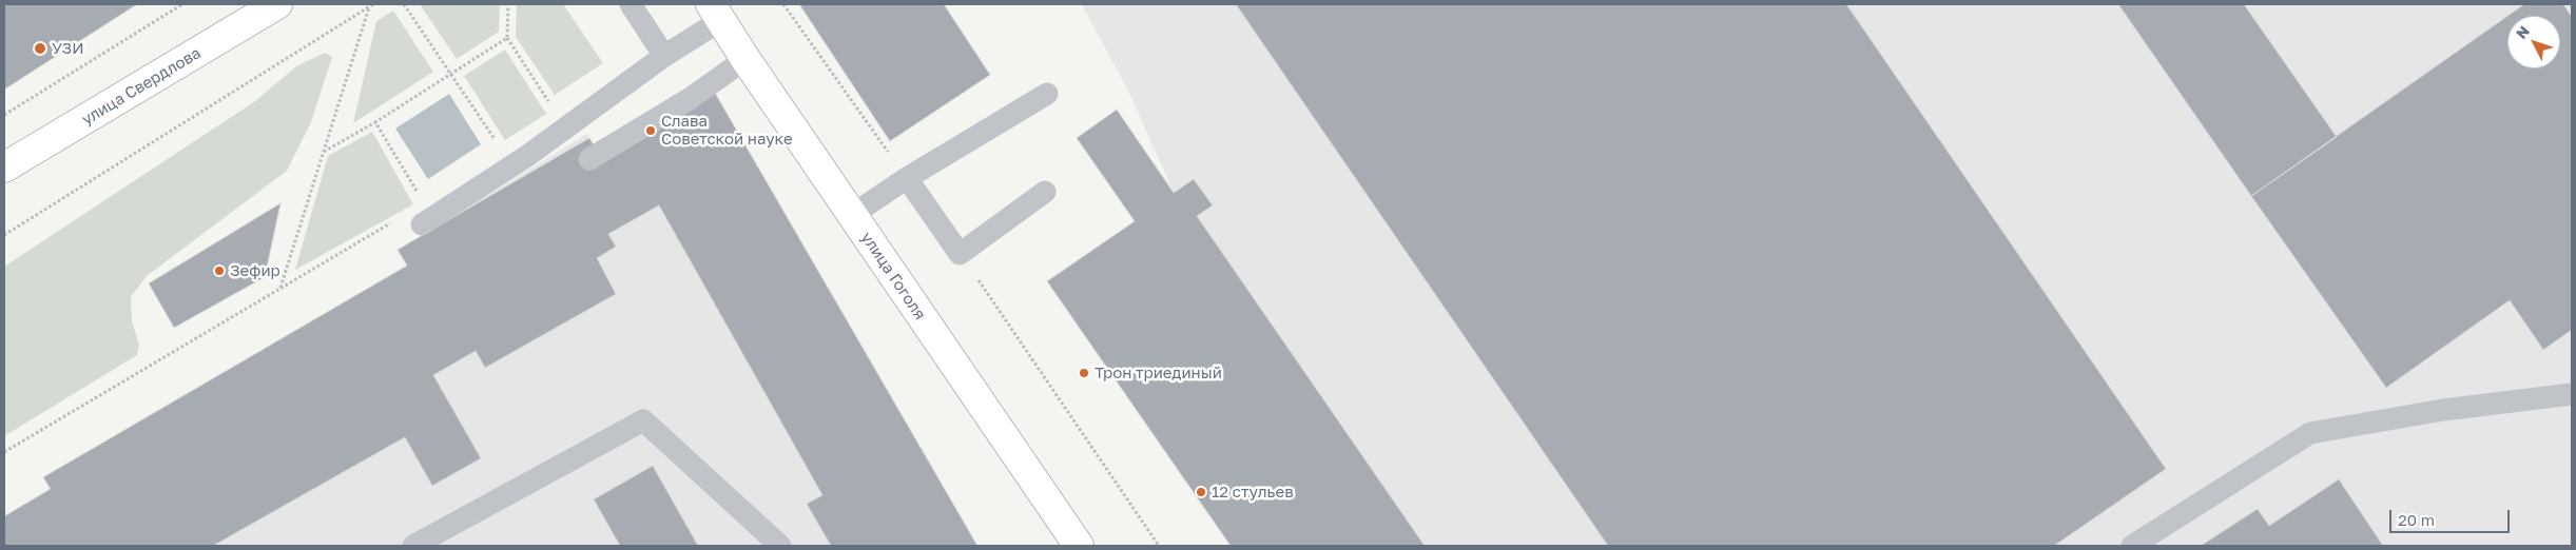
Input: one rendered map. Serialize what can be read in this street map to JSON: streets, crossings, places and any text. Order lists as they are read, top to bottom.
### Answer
{
  "streets": {
    "main road": ["улица Свердлова", "улица Гоголя"]
  },
  "places": [
    "УЗИ",
    "Слава Советской науке",
    "Зефир",
    "Трон триединый",
    "12 стульев"
  ],
  "scale_bar": "20 m",
  "north": "top left"
}
